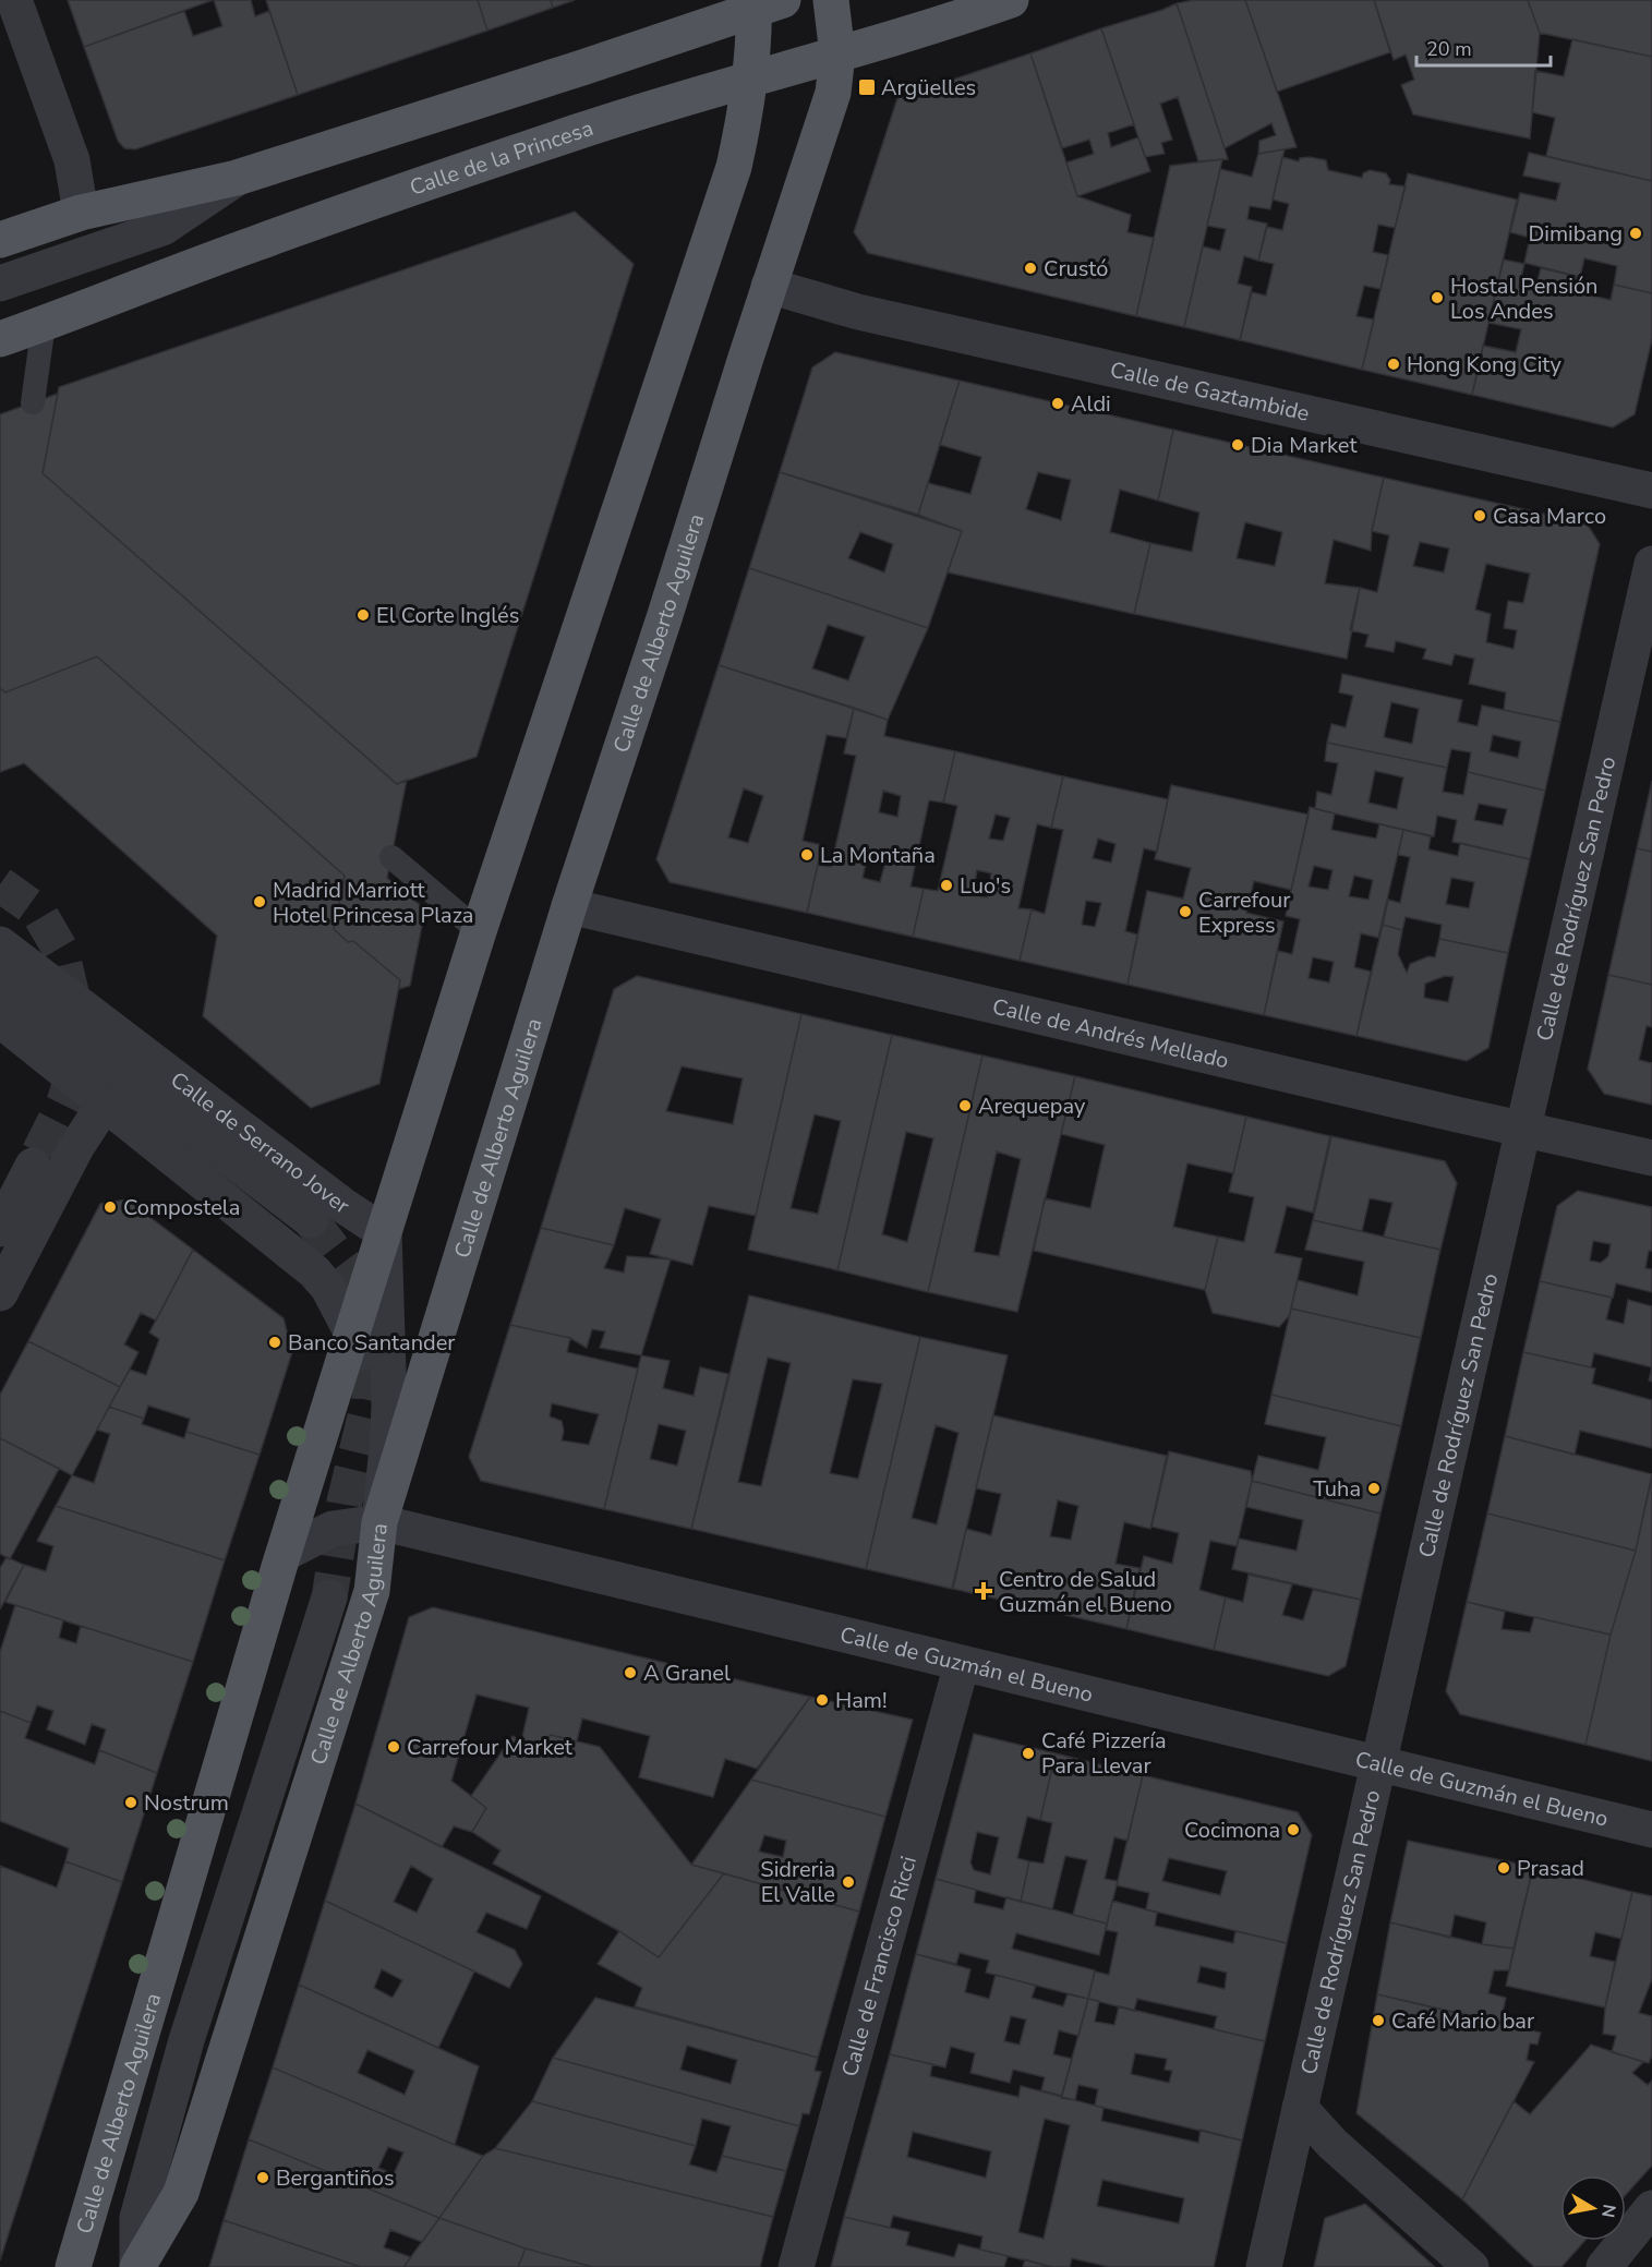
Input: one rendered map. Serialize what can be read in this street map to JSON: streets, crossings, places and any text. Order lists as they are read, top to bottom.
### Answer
{
  "streets": {
    "main road": ["Calle de la Princesa", "Calle de Alberto Aguilera"],
    "street": [
      "Calle de Gaztambide",
      "Calle de Rodríguez San Pedro",
      "Calle de Andrés Mellado",
      "Calle de Serrano Jover",
      "Calle de Guzmán el Bueno",
      "Calle de Francisco Ricci"
    ]
  },
  "crossings": [
    ["Calle de la Princesa", "Calle de Alberto Aguilera"],
    ["Calle de Gaztambide", "Calle de Alberto Aguilera"],
    ["Calle de Alberto Aguilera", "Calle de Andrés Mellado"],
    ["Calle de Alberto Aguilera", "Calle de Serrano Jover"],
    ["Calle de Alberto Aguilera", "Calle de Guzmán el Bueno"],
    ["Calle de Rodríguez San Pedro", "Calle de Andrés Mellado"],
    ["Calle de Rodríguez San Pedro", "Calle de Guzmán el Bueno"],
    ["Calle de Guzmán el Bueno", "Calle de Francisco Ricci"]
  ],
  "places": {
    "transit": ["Argüelles"],
    "other": [
      "Dimibang",
      "Crustó",
      "Hostal Pensión Los Andes",
      "Hong Kong City",
      "Aldi",
      "Dia Market",
      "Casa Marco",
      "El Corte Inglés",
      "La Montaña",
      "Luo's",
      "Madrid Marriott Hotel Princesa Plaza",
      "Carrefour Express",
      "Arequepay",
      "Compostela",
      "Banco Santander",
      "Tuha",
      "A Granel",
      "Ham!",
      "Carrefour Market",
      "Café Pizzería Para Llevar",
      "Nostrum",
      "Cocimona",
      "Prasad",
      "Sidreria El Valle",
      "Café Mario bar",
      "Bergantiños"
    ],
    "health": ["Centro de Salud Guzmán el Bueno"]
  },
  "scale_bar": "20 m",
  "north": "right"
}
